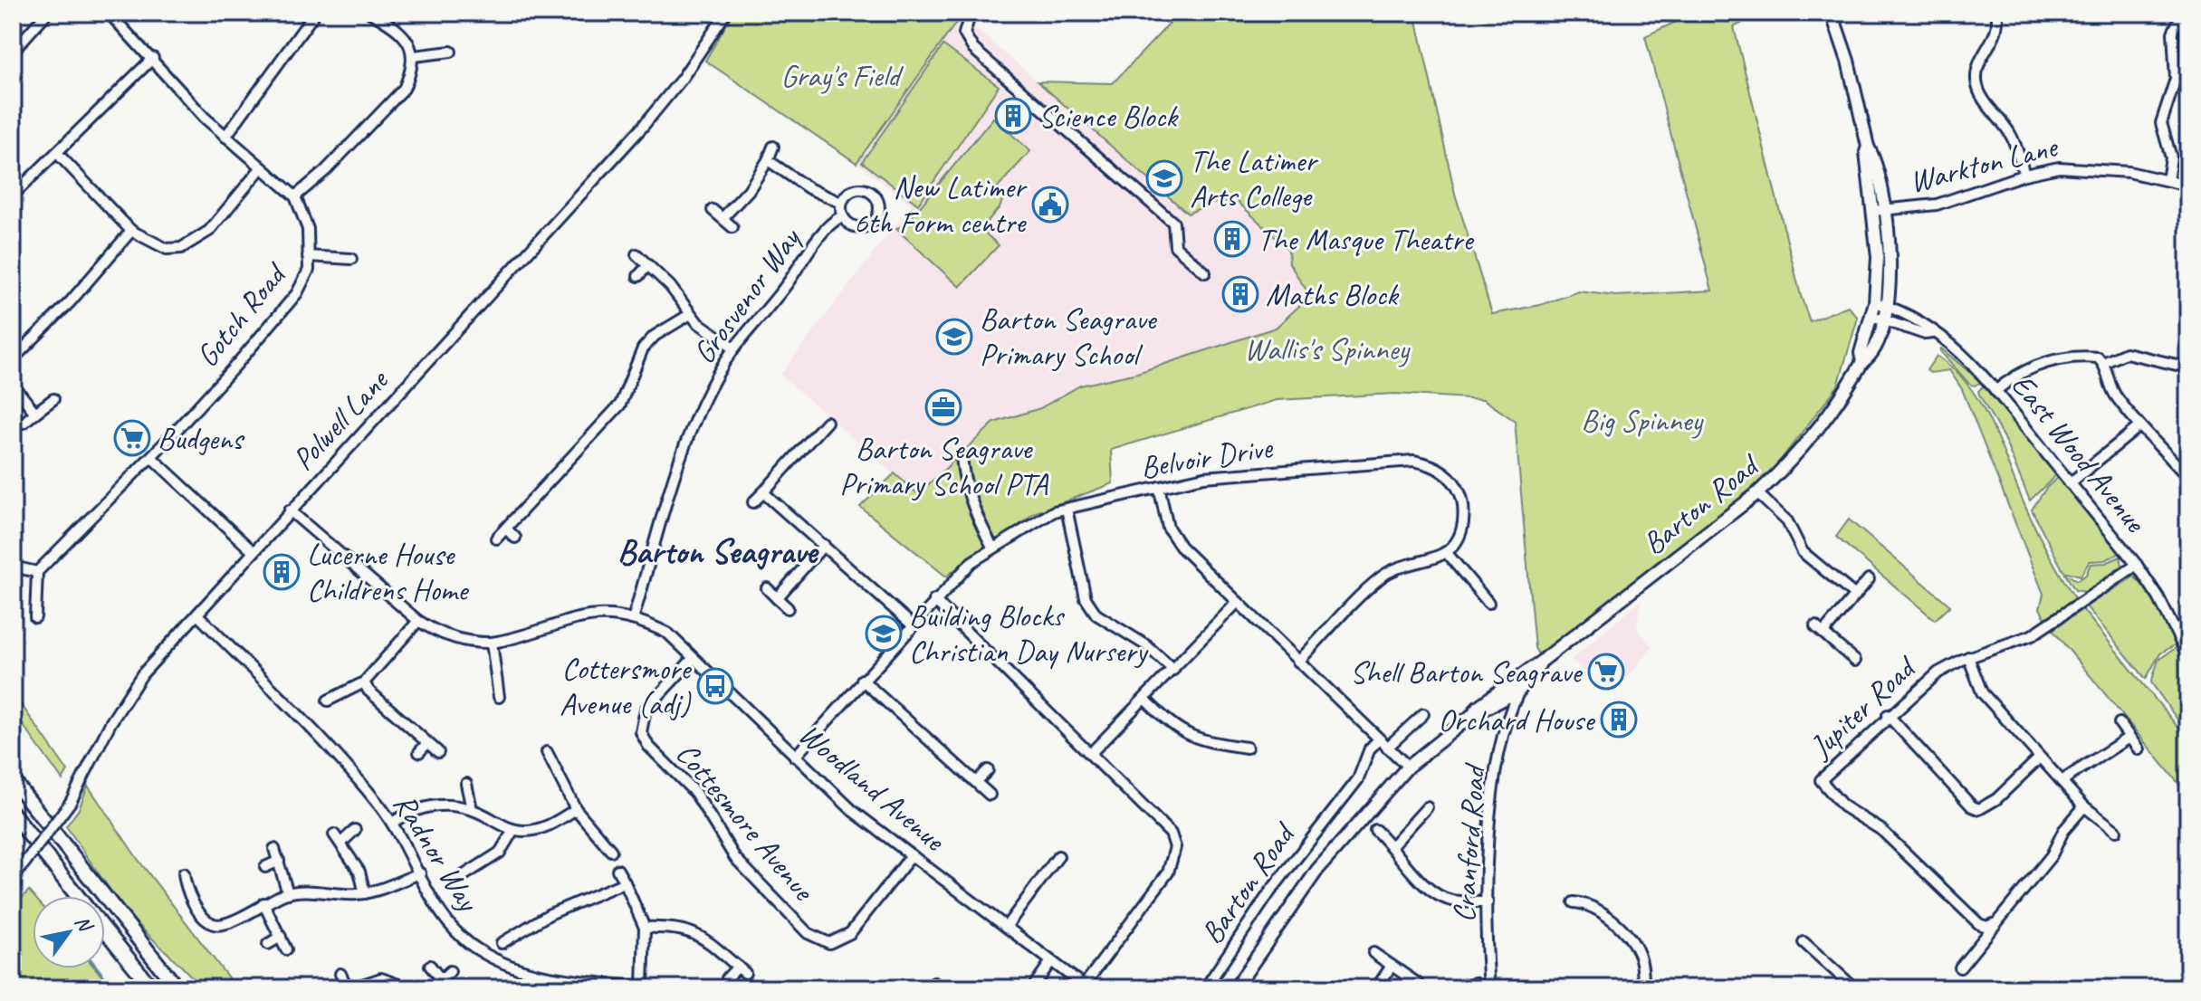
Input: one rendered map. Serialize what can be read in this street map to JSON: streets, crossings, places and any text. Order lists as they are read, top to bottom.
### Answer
{
  "streets": {
    "main road": ["Barton Road"],
    "street": [
      "Warkton Lane",
      "Grosvenor Way",
      "Gotch Road",
      "Polwell Lane",
      "East Wood Avenue",
      "Belvoir Drive",
      "Jupiter Road",
      "Woodland Avenue",
      "Cottesmore Avenue",
      "Cranford Road",
      "Radnor Way"
    ]
  },
  "crossings": [
    ["Warkton Lane", "Barton Road"],
    ["Grosvenor Way", "Woodland Avenue"],
    ["Polwell Lane", "Radnor Way"],
    ["East Wood Avenue", "Barton Road"],
    ["East Wood Avenue", "Jupiter Road"],
    ["Belvoir Drive", "Woodland Avenue"],
    ["Barton Road", "Cranford Road"],
    ["Woodland Avenue", "Cottesmore Avenue"]
  ],
  "districts": ["Barton Seagrave"],
  "parks": ["Gray's Field", "Wallis's Spinney", "Big Spinney"],
  "places": {
    "building": [
      "Science Block",
      "The Masque Theatre",
      "Maths Block",
      "Lucerne House Childrens Home",
      "Orchard House"
    ],
    "school or university": ["The Latimer Arts College", "Barton Seagrave Primary School", "Building Blocks Christian Day Nursery"],
    "public building": ["New Latimer 6th Form centre"],
    "office": ["Barton Seagrave Primary School PTA"],
    "supermarket": ["Budgens", "Shell Barton Seagrave"],
    "bus stop": ["Cottersmore Avenue (adj)"]
  },
  "north": "top right"
}
